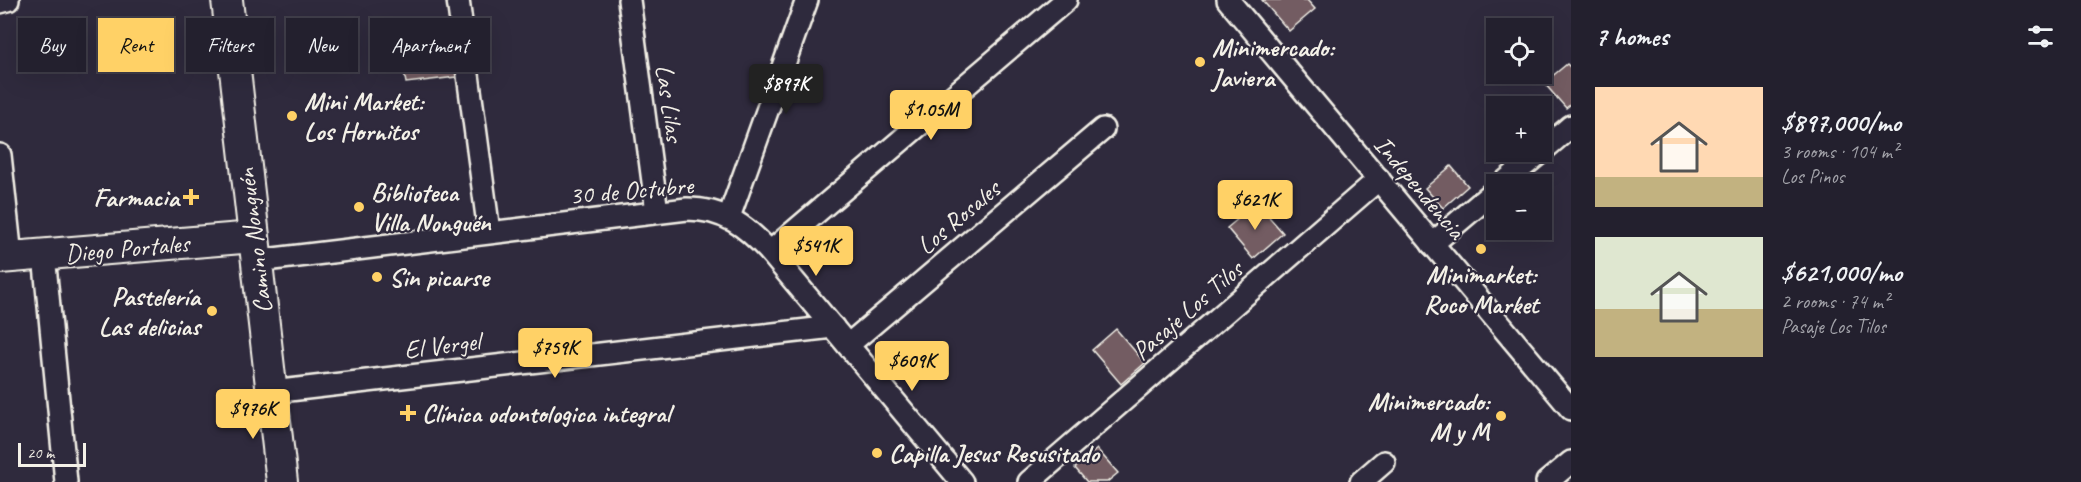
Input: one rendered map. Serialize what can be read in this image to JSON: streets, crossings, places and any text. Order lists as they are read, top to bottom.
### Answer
{
  "streets": {
    "main road": ["Camino Nonguén", "Diego Portales"],
    "street": [
      "Las Lilas",
      "Independencia",
      "30 de Octubre",
      "Los Rosales",
      "Pasaje Los Tilos",
      "El Vergel"
    ]
  },
  "crossings": [
    ["Las Lilas", "30 de Octubre"],
    ["Independencia", "Pasaje Los Tilos"],
    ["30 de Octubre", "Los Rosales"],
    ["30 de Octubre", "Camino Nonguén"],
    ["30 de Octubre", "Diego Portales"],
    ["30 de Octubre", "El Vergel"],
    ["Camino Nonguén", "Diego Portales"],
    ["Camino Nonguén", "El Vergel"]
  ],
  "places": {
    "other": [
      "Minimercado: Javiera",
      "Mini Market: Los Hornitos",
      "Biblioteca Villa Nonguén",
      "Minimarket: Roco Market",
      "Sin picarse",
      "Pastelería Las delicias",
      "Minimercado: M y M",
      "Capilla Jesus Resusitado"
    ],
    "health": ["Farmacia", "Clínica odontologica integral"]
  },
  "scale_bar": "20 m",
  "page": {
    "heading": "7 homes",
    "map_buttons": ["+", "−"],
    "chip": [
      "Buy",
      "Rent",
      "Filters",
      "New",
      "Apartment"
    ],
    "price": [
      "$897K",
      "$1.05M",
      "$621K",
      "$541K",
      "$759K",
      "$609K",
      "$976K"
    ],
    "list": [
      {
        "name": "$897,000/mo",
        "note": "3 rooms · 104 m² · Los Pinos"
      },
      {
        "name": "$621,000/mo",
        "note": "2 rooms · 74 m² · Pasaje Los Tilos"
      }
    ],
    "scale": "20 m"
  }
}
